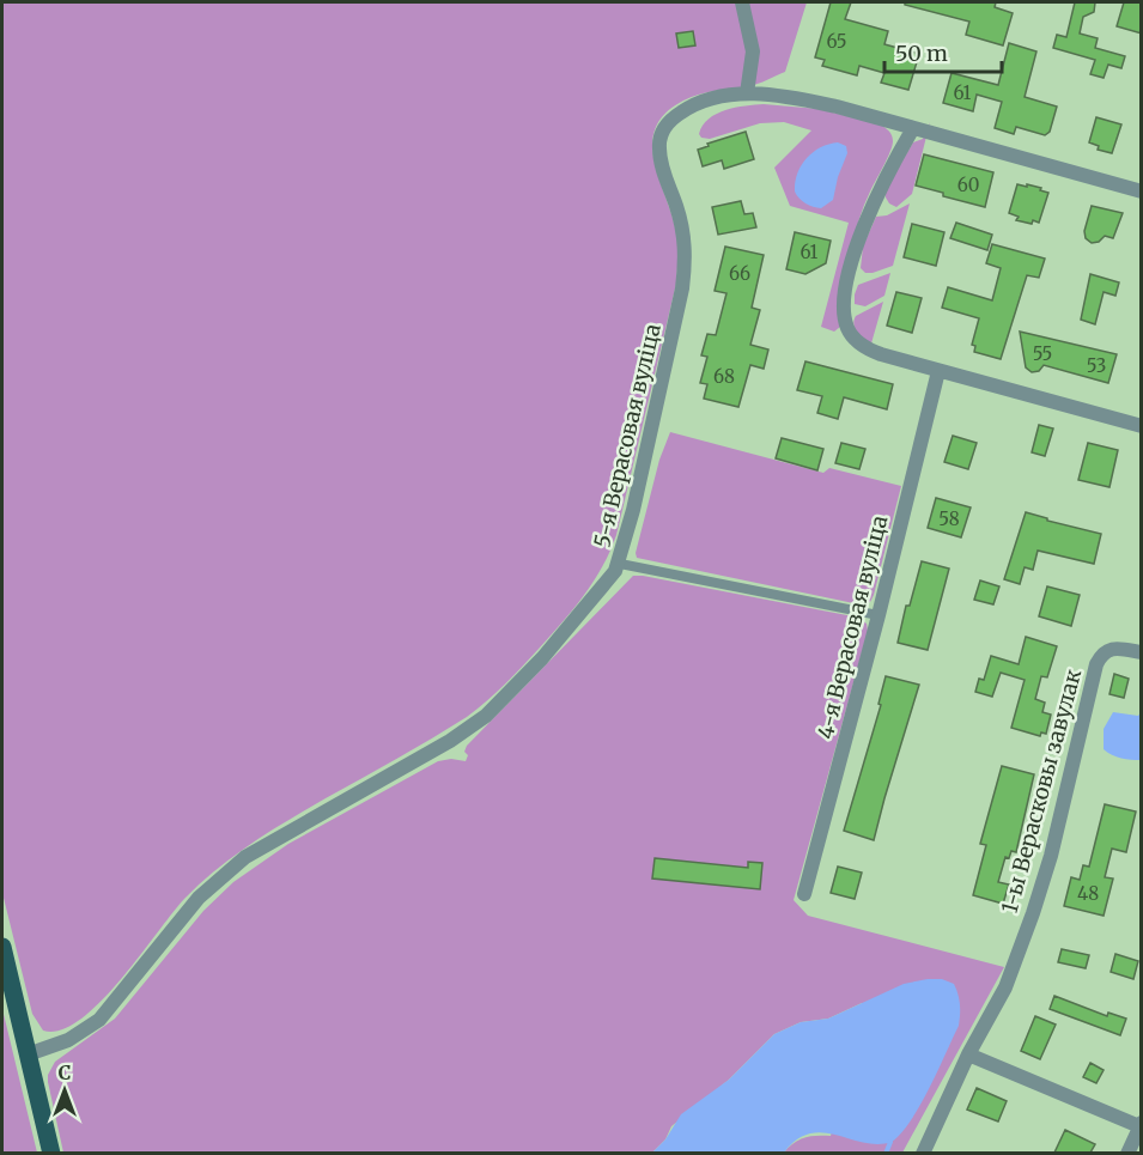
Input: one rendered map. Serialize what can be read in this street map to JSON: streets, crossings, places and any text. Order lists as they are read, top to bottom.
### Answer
{
  "streets": {
    "street": ["5-я Верасовая вуліца", "4-я Верасовая вуліца", "1-ы Верасковы завулак"]
  },
  "house_numbers": [
    "65",
    "61",
    "60",
    "61",
    "66",
    "55",
    "53",
    "68",
    "58",
    "48"
  ],
  "scale_bar": "50 m",
  "north": "top"
}
